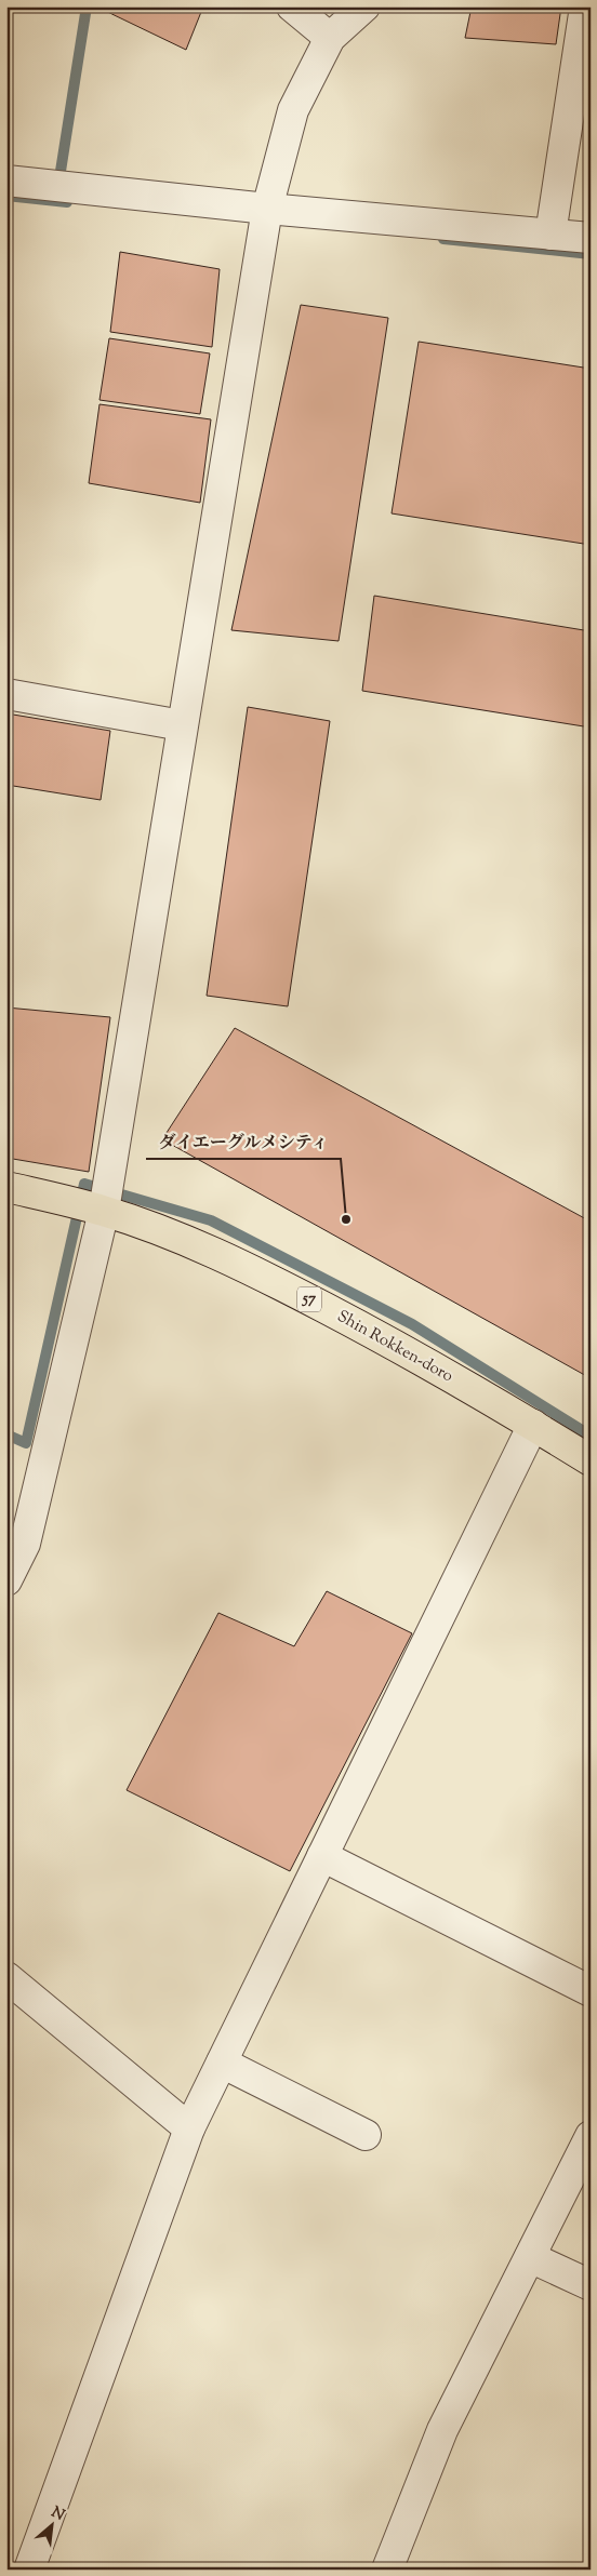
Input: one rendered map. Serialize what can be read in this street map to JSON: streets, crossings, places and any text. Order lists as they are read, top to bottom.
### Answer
{
  "streets": {
    "main road": ["57", "Shin Rokken-doro"]
  },
  "places": ["ダイエーグルメシティ"],
  "north": "top right"
}
